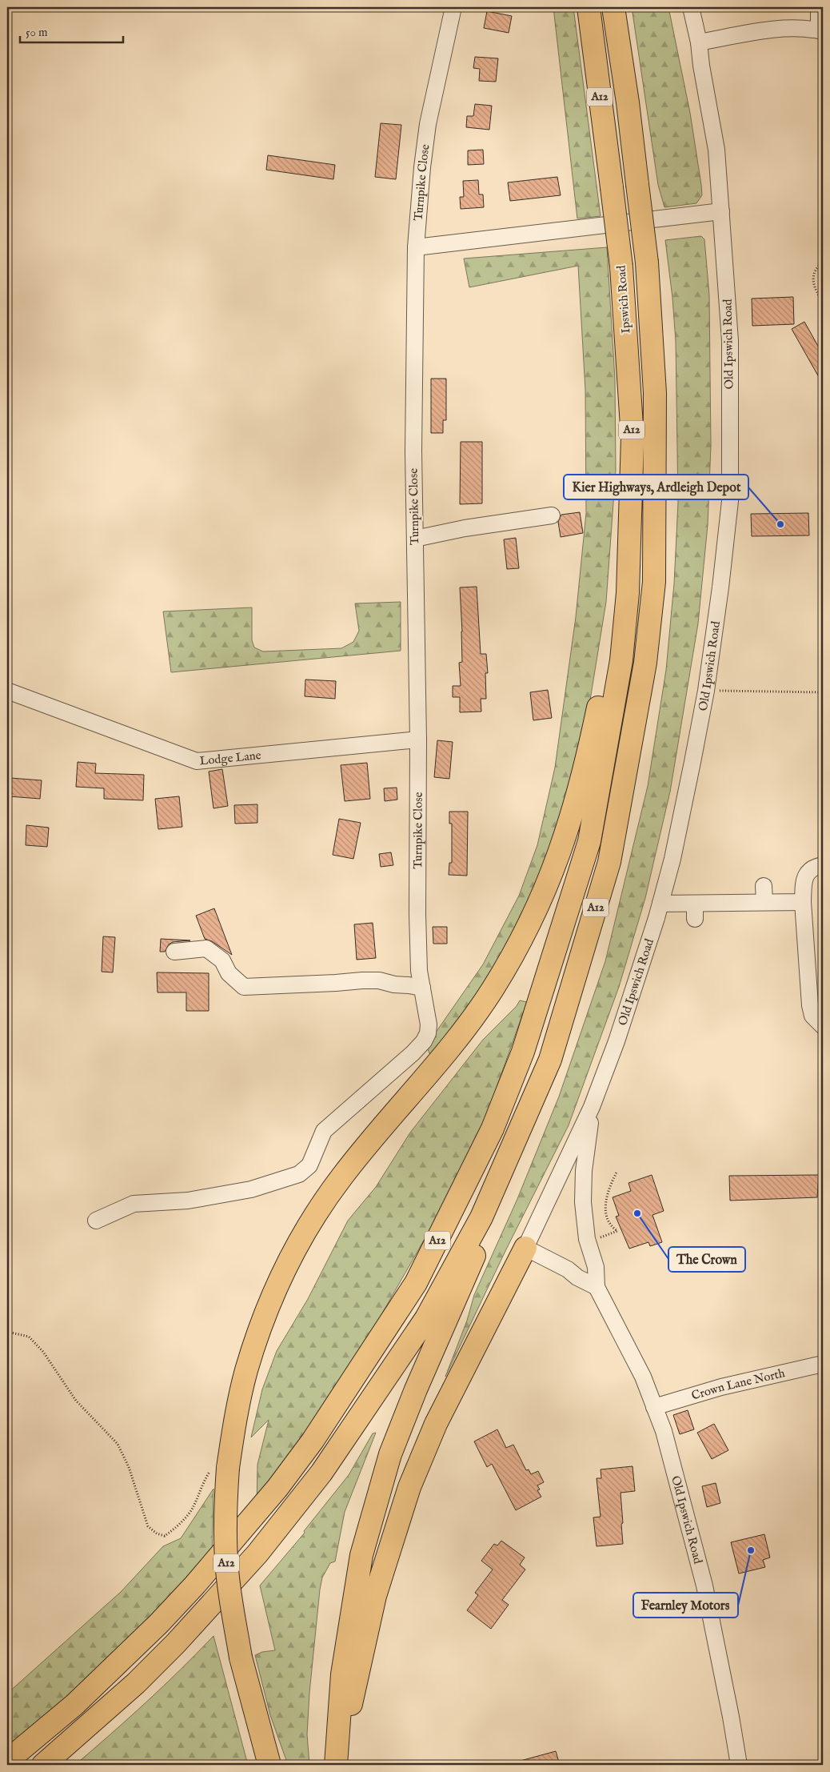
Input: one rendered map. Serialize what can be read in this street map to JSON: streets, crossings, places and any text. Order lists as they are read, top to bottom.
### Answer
{
  "streets": {
    "highway": ["A12", "Ipswich Road"],
    "street": [
      "Turnpike Close",
      "Old Ipswich Road",
      "Lodge Lane",
      "Crown Lane North"
    ]
  },
  "crossings": [
    ["A12", "Ipswich Road"],
    ["A12", "Old Ipswich Road"],
    ["Turnpike Close", "Lodge Lane"],
    ["Old Ipswich Road", "Crown Lane North"]
  ],
  "places": ["Kier Highways, Ardleigh Depot", "The Crown", "Fearnley Motors"],
  "scale_bar": "50 m"
}
